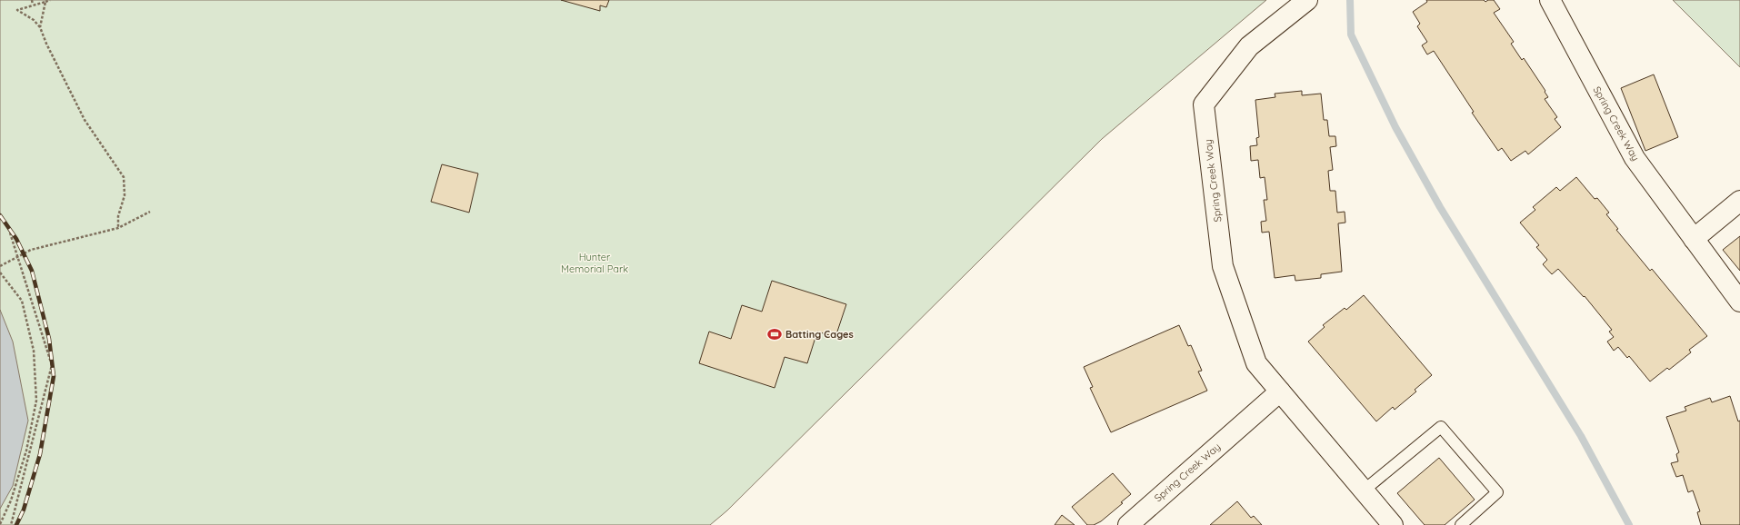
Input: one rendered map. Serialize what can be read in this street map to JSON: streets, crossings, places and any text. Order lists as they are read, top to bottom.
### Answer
{
  "streets": {
    "street": ["Spring Creek Way"]
  },
  "parks": ["Hunter Memorial Park"],
  "places": {
    "sports": ["Batting Cages"]
  }
}
